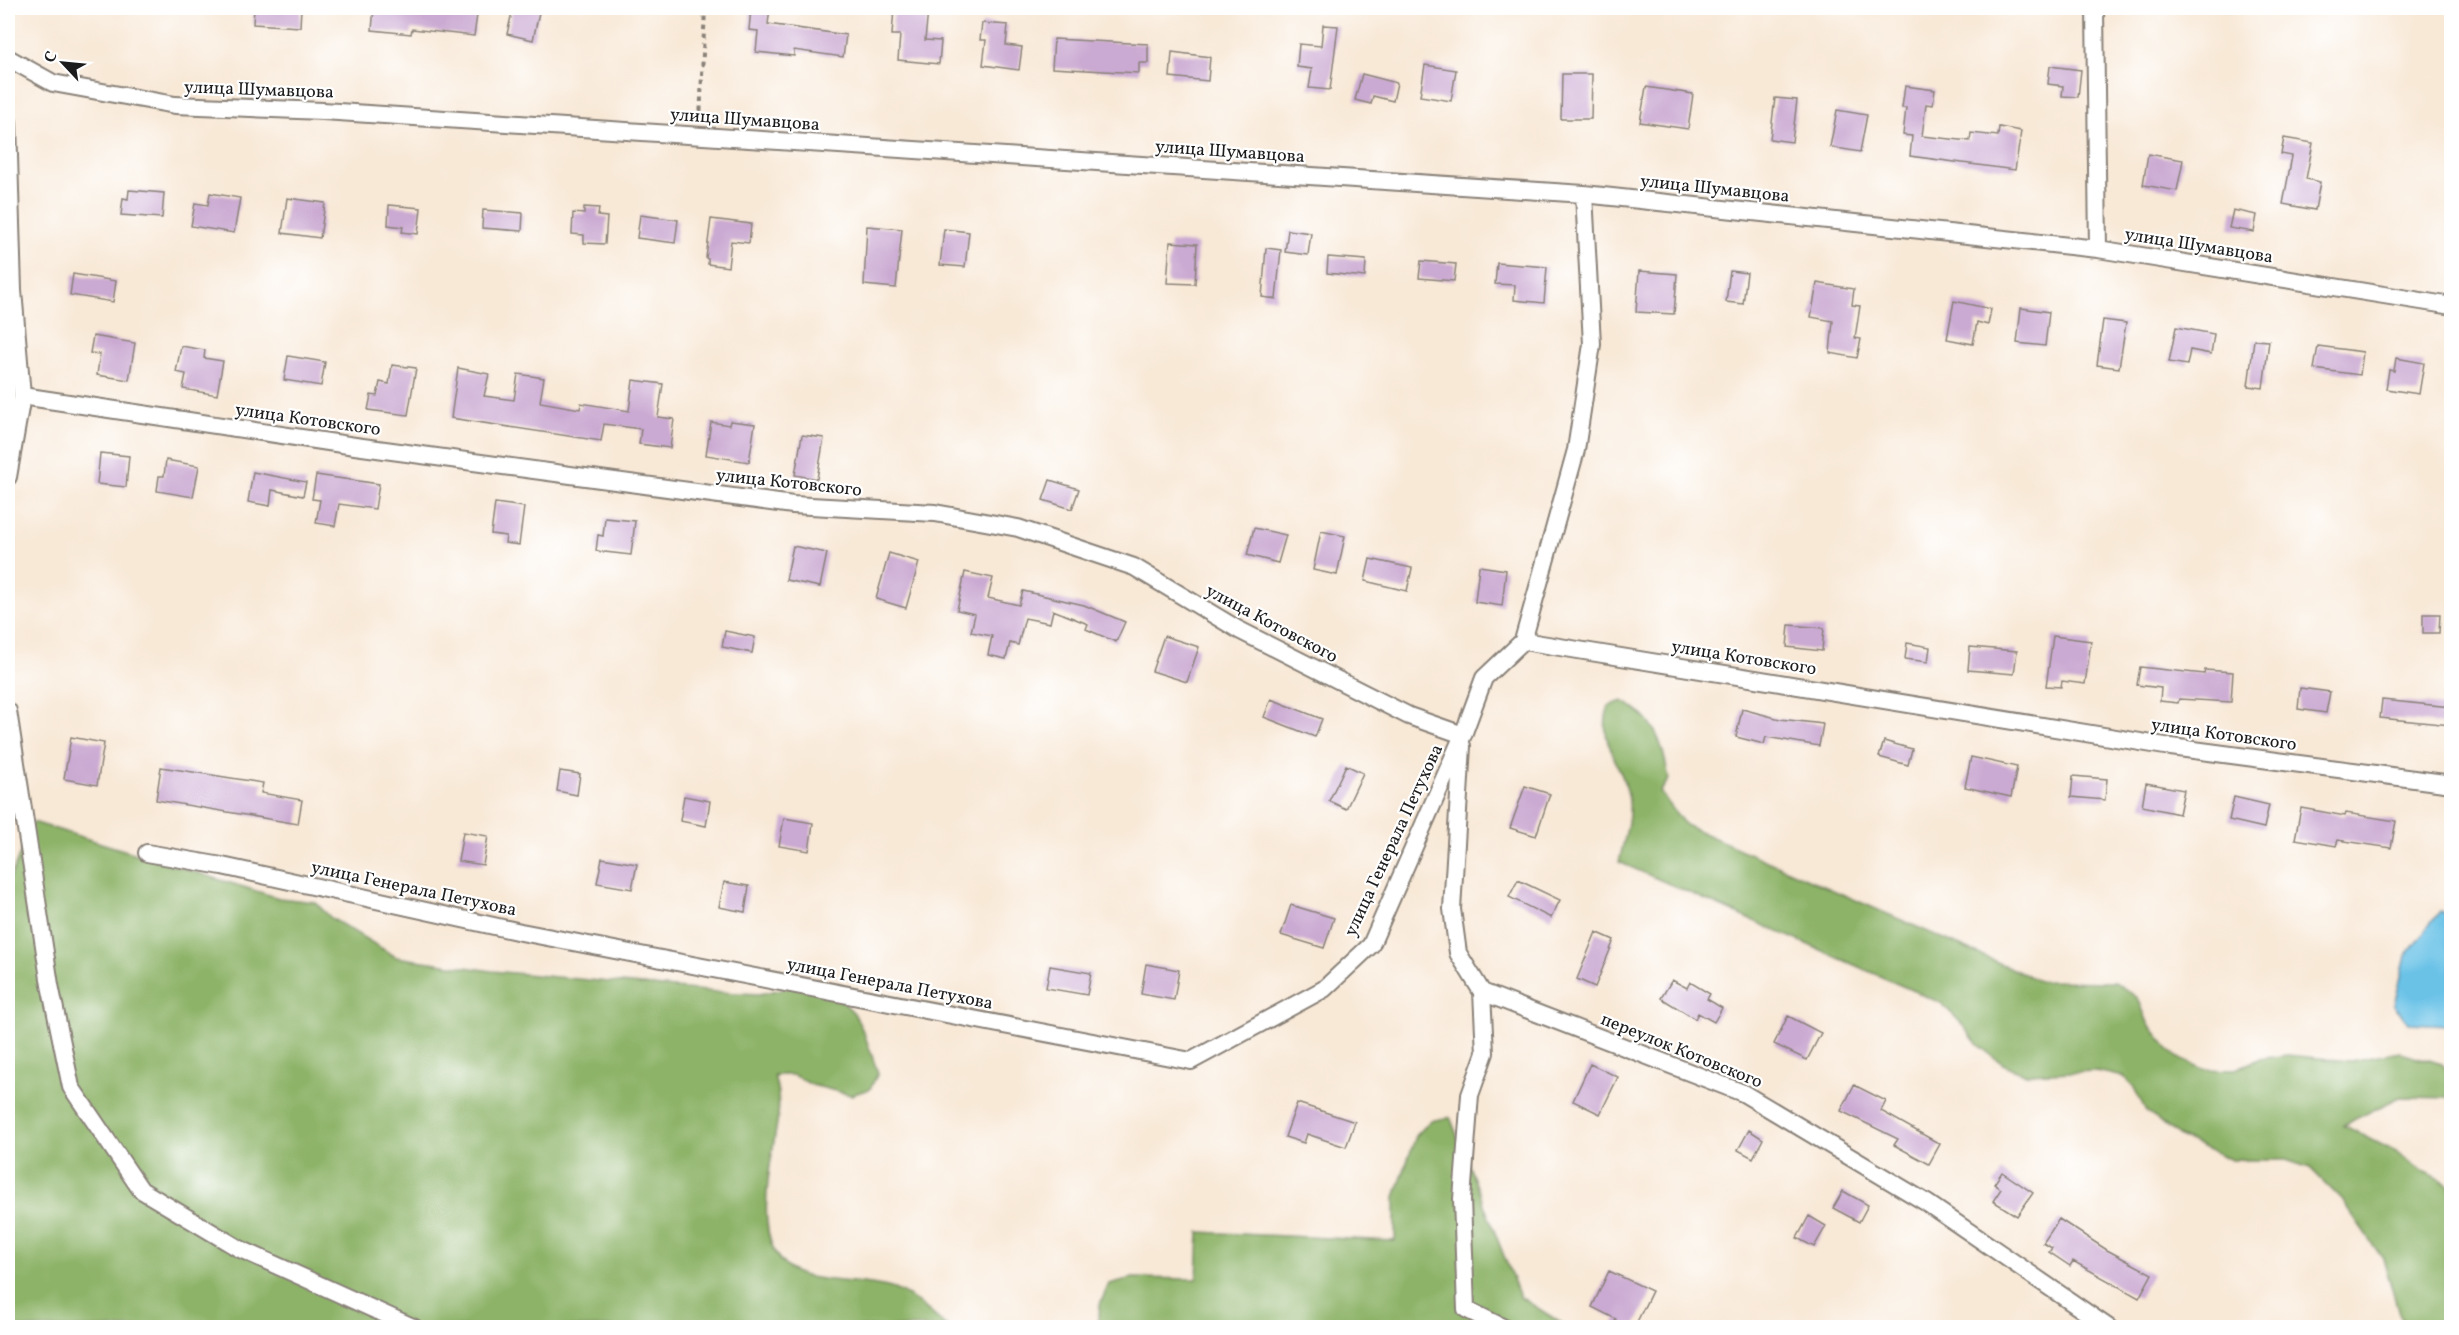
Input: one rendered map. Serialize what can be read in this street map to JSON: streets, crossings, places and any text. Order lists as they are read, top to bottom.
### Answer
{
  "streets": {
    "street": [
      "улица Шумавцова",
      "улица Котовского",
      "улица Генерала Петухова",
      "переулок Котовского"
    ]
  },
  "crossings": [
    ["улица Котовского", "улица Генерала Петухова"]
  ],
  "north": "top left"
}
